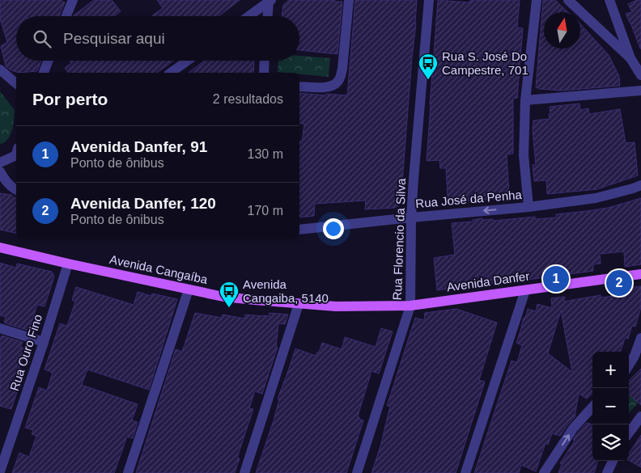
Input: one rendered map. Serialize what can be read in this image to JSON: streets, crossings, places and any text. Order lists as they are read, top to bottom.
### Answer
{
  "streets": {
    "main road": ["Avenida Cangaíba", "Avenida Danfer"],
    "street": ["Rua José da Penha", "Rua Florencio da Silva", "Rua Ouro Fino"]
  },
  "crossings": [
    ["Rua José da Penha", "Rua Florencio da Silva"],
    ["Rua Florencio da Silva", "Avenida Cangaíba"],
    ["Rua Florencio da Silva", "Avenida Danfer"],
    ["Avenida Cangaíba", "Avenida Danfer"],
    ["Avenida Cangaíba", "Rua Ouro Fino"]
  ],
  "places": {
    "bus stop": ["Rua S. José Do Campestre, 701", "Avenida Cangaiba, 5140"]
  },
  "north": "top",
  "page": {
    "search": "Pesquisar aqui",
    "heading": ["Por perto", "2 resultados"],
    "list": [
      {
        "mark": "1",
        "name": "Avenida Danfer, 91",
        "note": "Ponto de ônibus",
        "value": "130 m"
      },
      {
        "mark": "2",
        "name": "Avenida Danfer, 120",
        "note": "Ponto de ônibus",
        "value": "170 m"
      }
    ],
    "pins": ["1", "2"],
    "map_buttons": ["+", "−"]
  }
}
